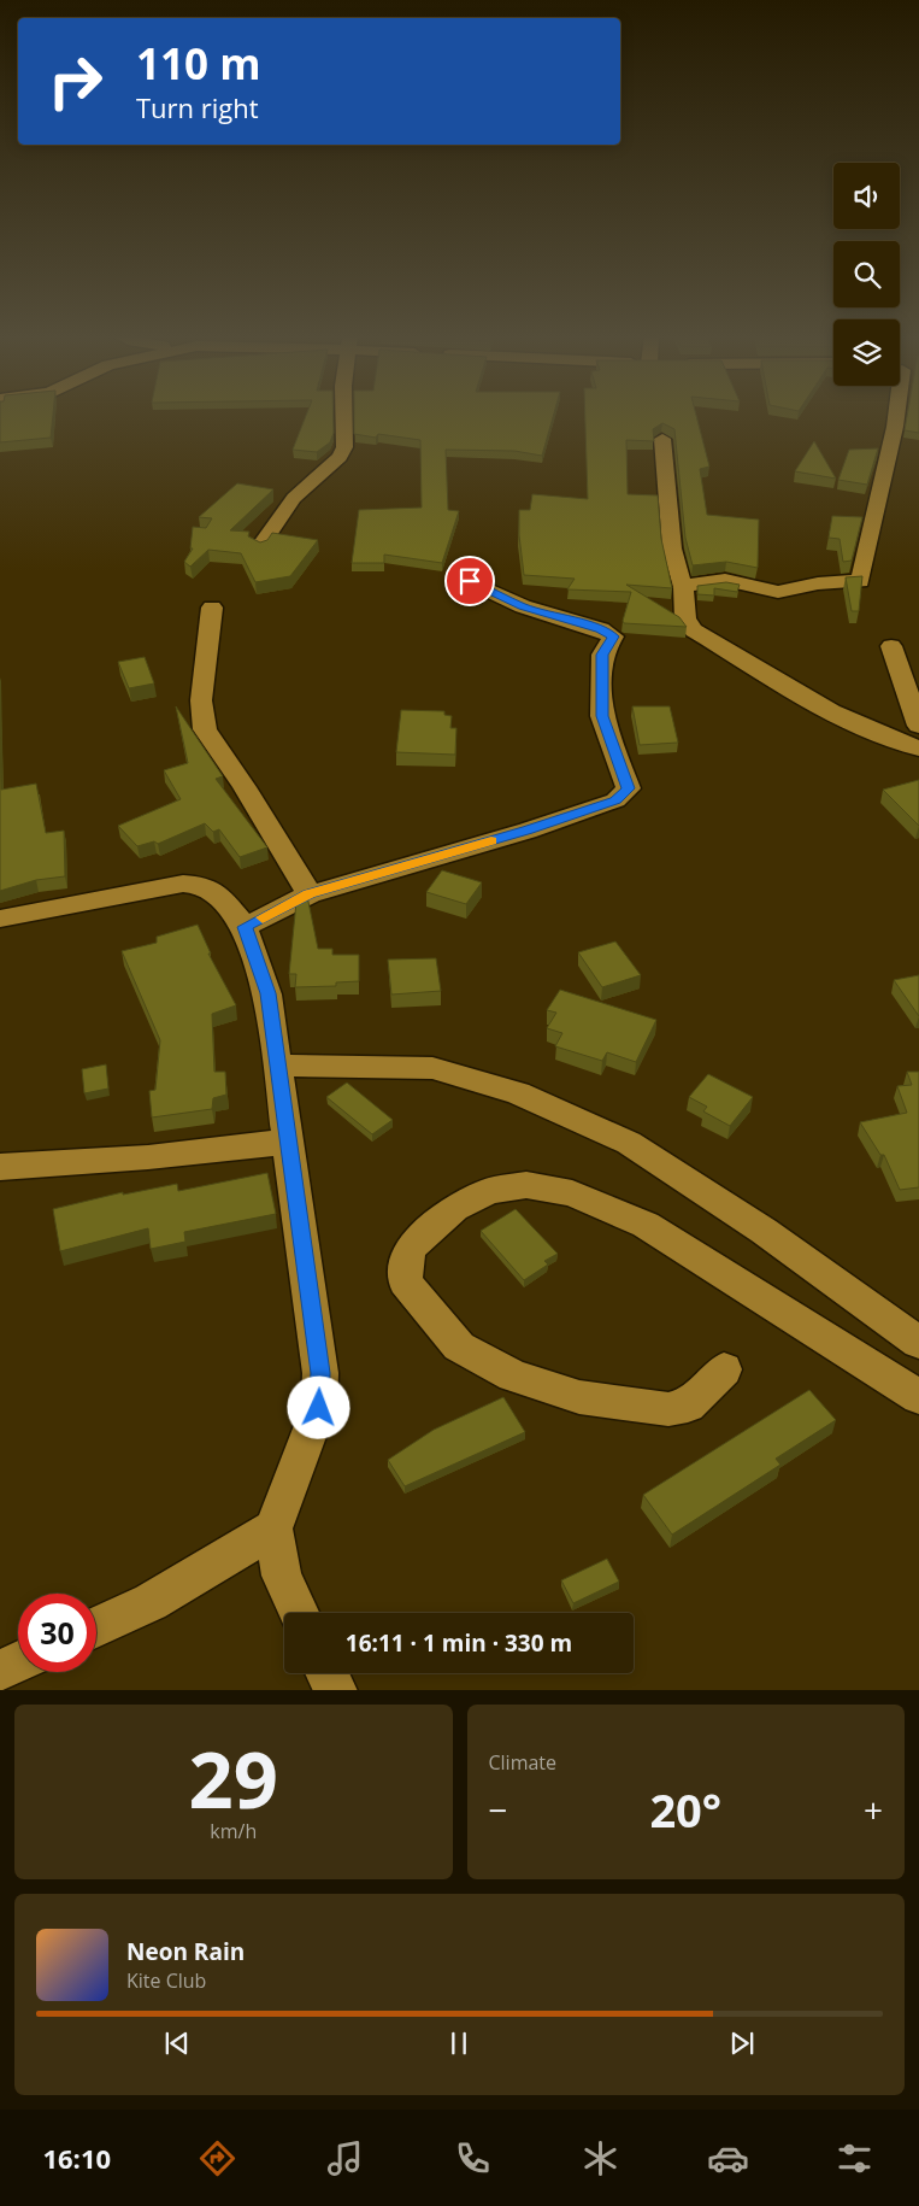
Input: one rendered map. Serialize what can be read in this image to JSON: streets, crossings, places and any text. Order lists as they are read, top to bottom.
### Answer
{
  "page": {
    "turn": ["110 m", "Turn right"],
    "limit": "30",
    "trip": "16:11 · 1 min · 330 m",
    "tile": [
      ["29", "km/h"],
      "Climate"
    ],
    "heat": ["−", "20°", "+"],
    "song": ["Neon Rain", "Kite Club"],
    "tabs": "16:10"
  }
}
